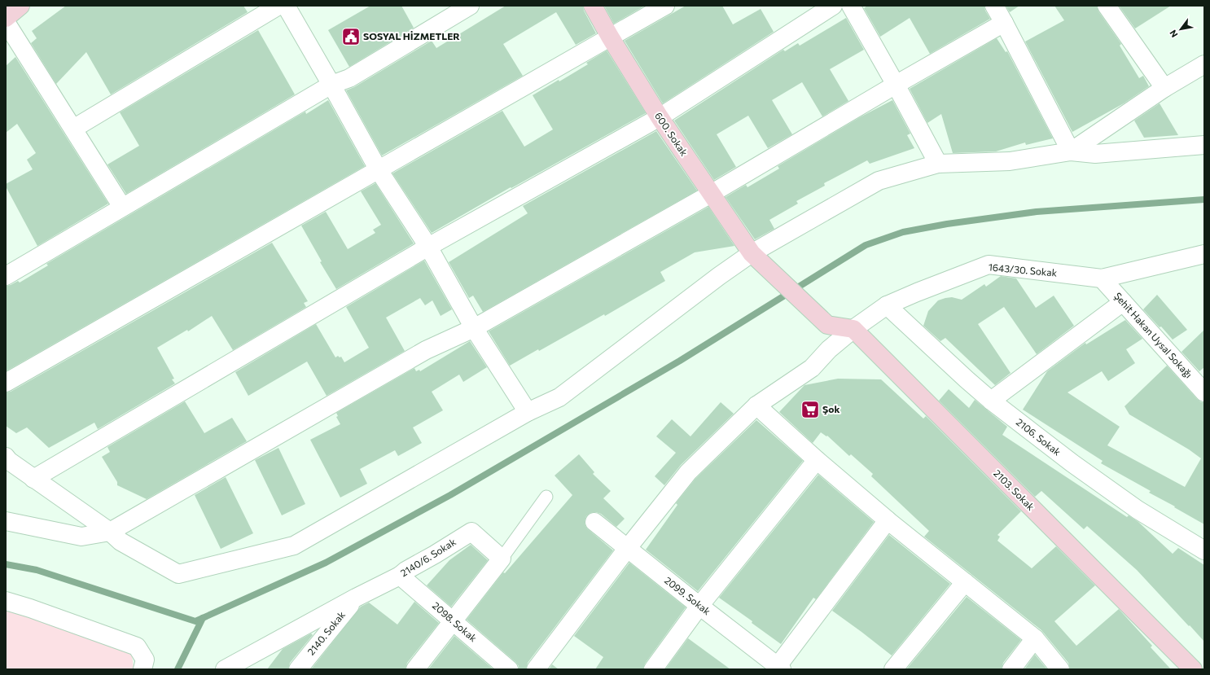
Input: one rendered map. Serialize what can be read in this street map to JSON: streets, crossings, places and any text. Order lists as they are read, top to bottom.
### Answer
{
  "streets": {
    "main road": ["600. Sokak", "2103. Sokak"],
    "street": [
      "1643/30. Sokak",
      "Şehit Hakan Uysal Sokağı",
      "2106. Sokak",
      "2140/6. Sokak",
      "2099. Sokak",
      "2098. Sokak",
      "2140. Sokak"
    ]
  },
  "crossings": [
    ["600. Sokak", "1643/30. Sokak"],
    ["600. Sokak", "2103. Sokak"],
    ["1643/30. Sokak", "Şehit Hakan Uysal Sokağı"],
    ["1643/30. Sokak", "2106. Sokak"],
    ["1643/30. Sokak", "2103. Sokak"],
    ["1643/30. Sokak", "2099. Sokak"],
    ["2140/6. Sokak", "2098. Sokak"],
    ["2140/6. Sokak", "2140. Sokak"]
  ],
  "places": {
    "public building": ["SOSYAL HİZMETLER"],
    "supermarket": ["Şok"]
  },
  "north": "bottom left"
}
